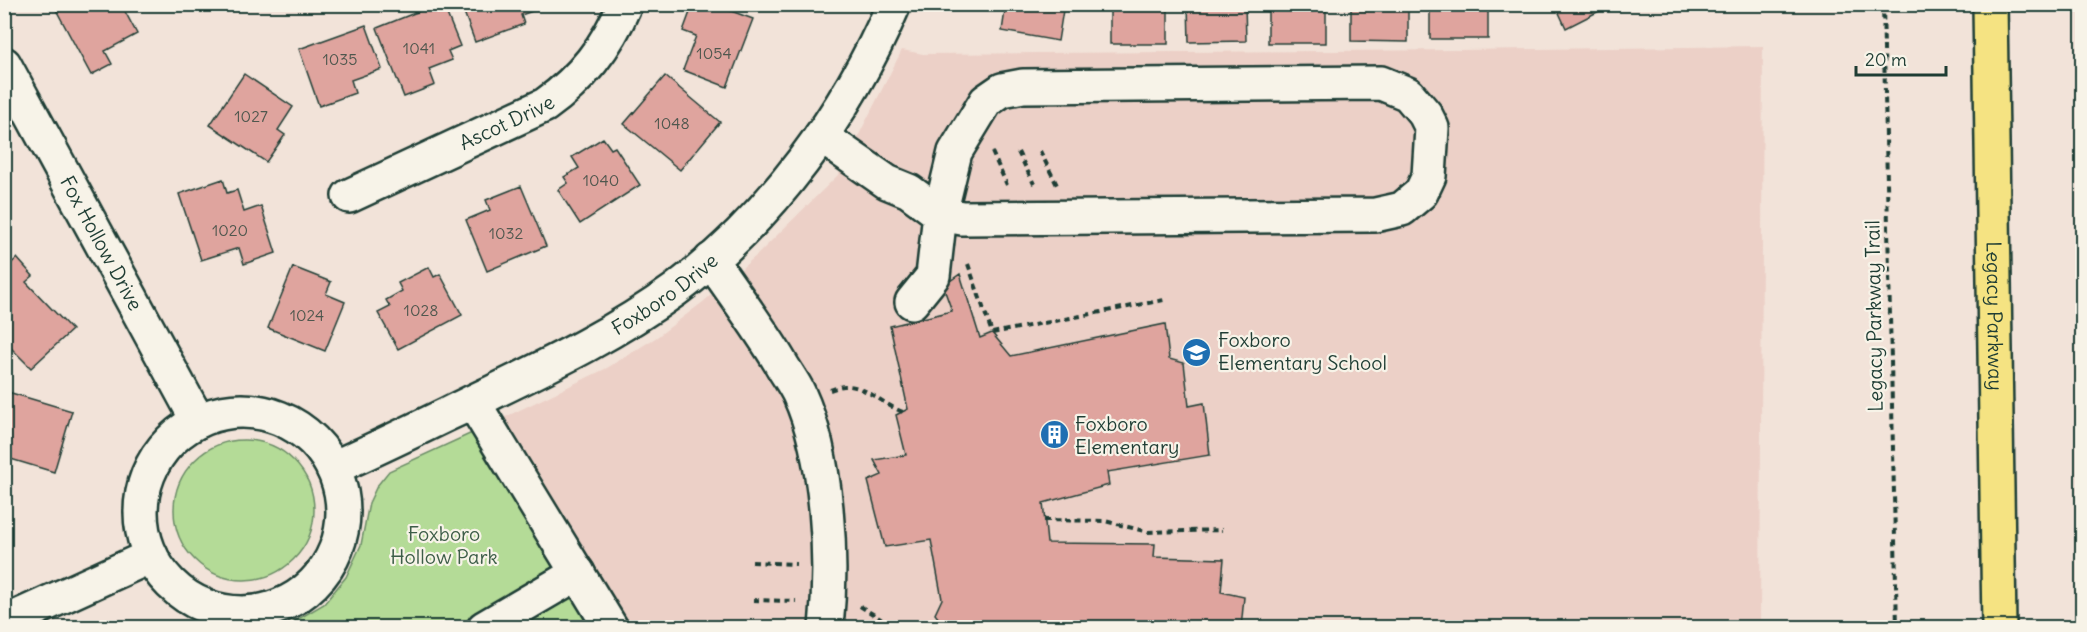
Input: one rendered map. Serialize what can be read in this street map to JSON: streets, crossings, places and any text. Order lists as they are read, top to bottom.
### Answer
{
  "streets": {
    "highway": ["Legacy Parkway"],
    "street": ["Ascot Drive", "Fox Hollow Drive", "Foxboro Drive"],
    "path": ["Legacy Parkway Trail"]
  },
  "crossings": [
    ["Fox Hollow Drive", "Foxboro Drive"]
  ],
  "parks": ["Foxboro Hollow Park"],
  "places": {
    "school or university": ["Foxboro Elementary School"],
    "building": ["Foxboro Elementary"]
  },
  "house_numbers": [
    "1041",
    "1054",
    "1035",
    "1027",
    "1048",
    "1040",
    "1020",
    "1032",
    "1028",
    "1024"
  ],
  "scale_bar": "20 m"
}
